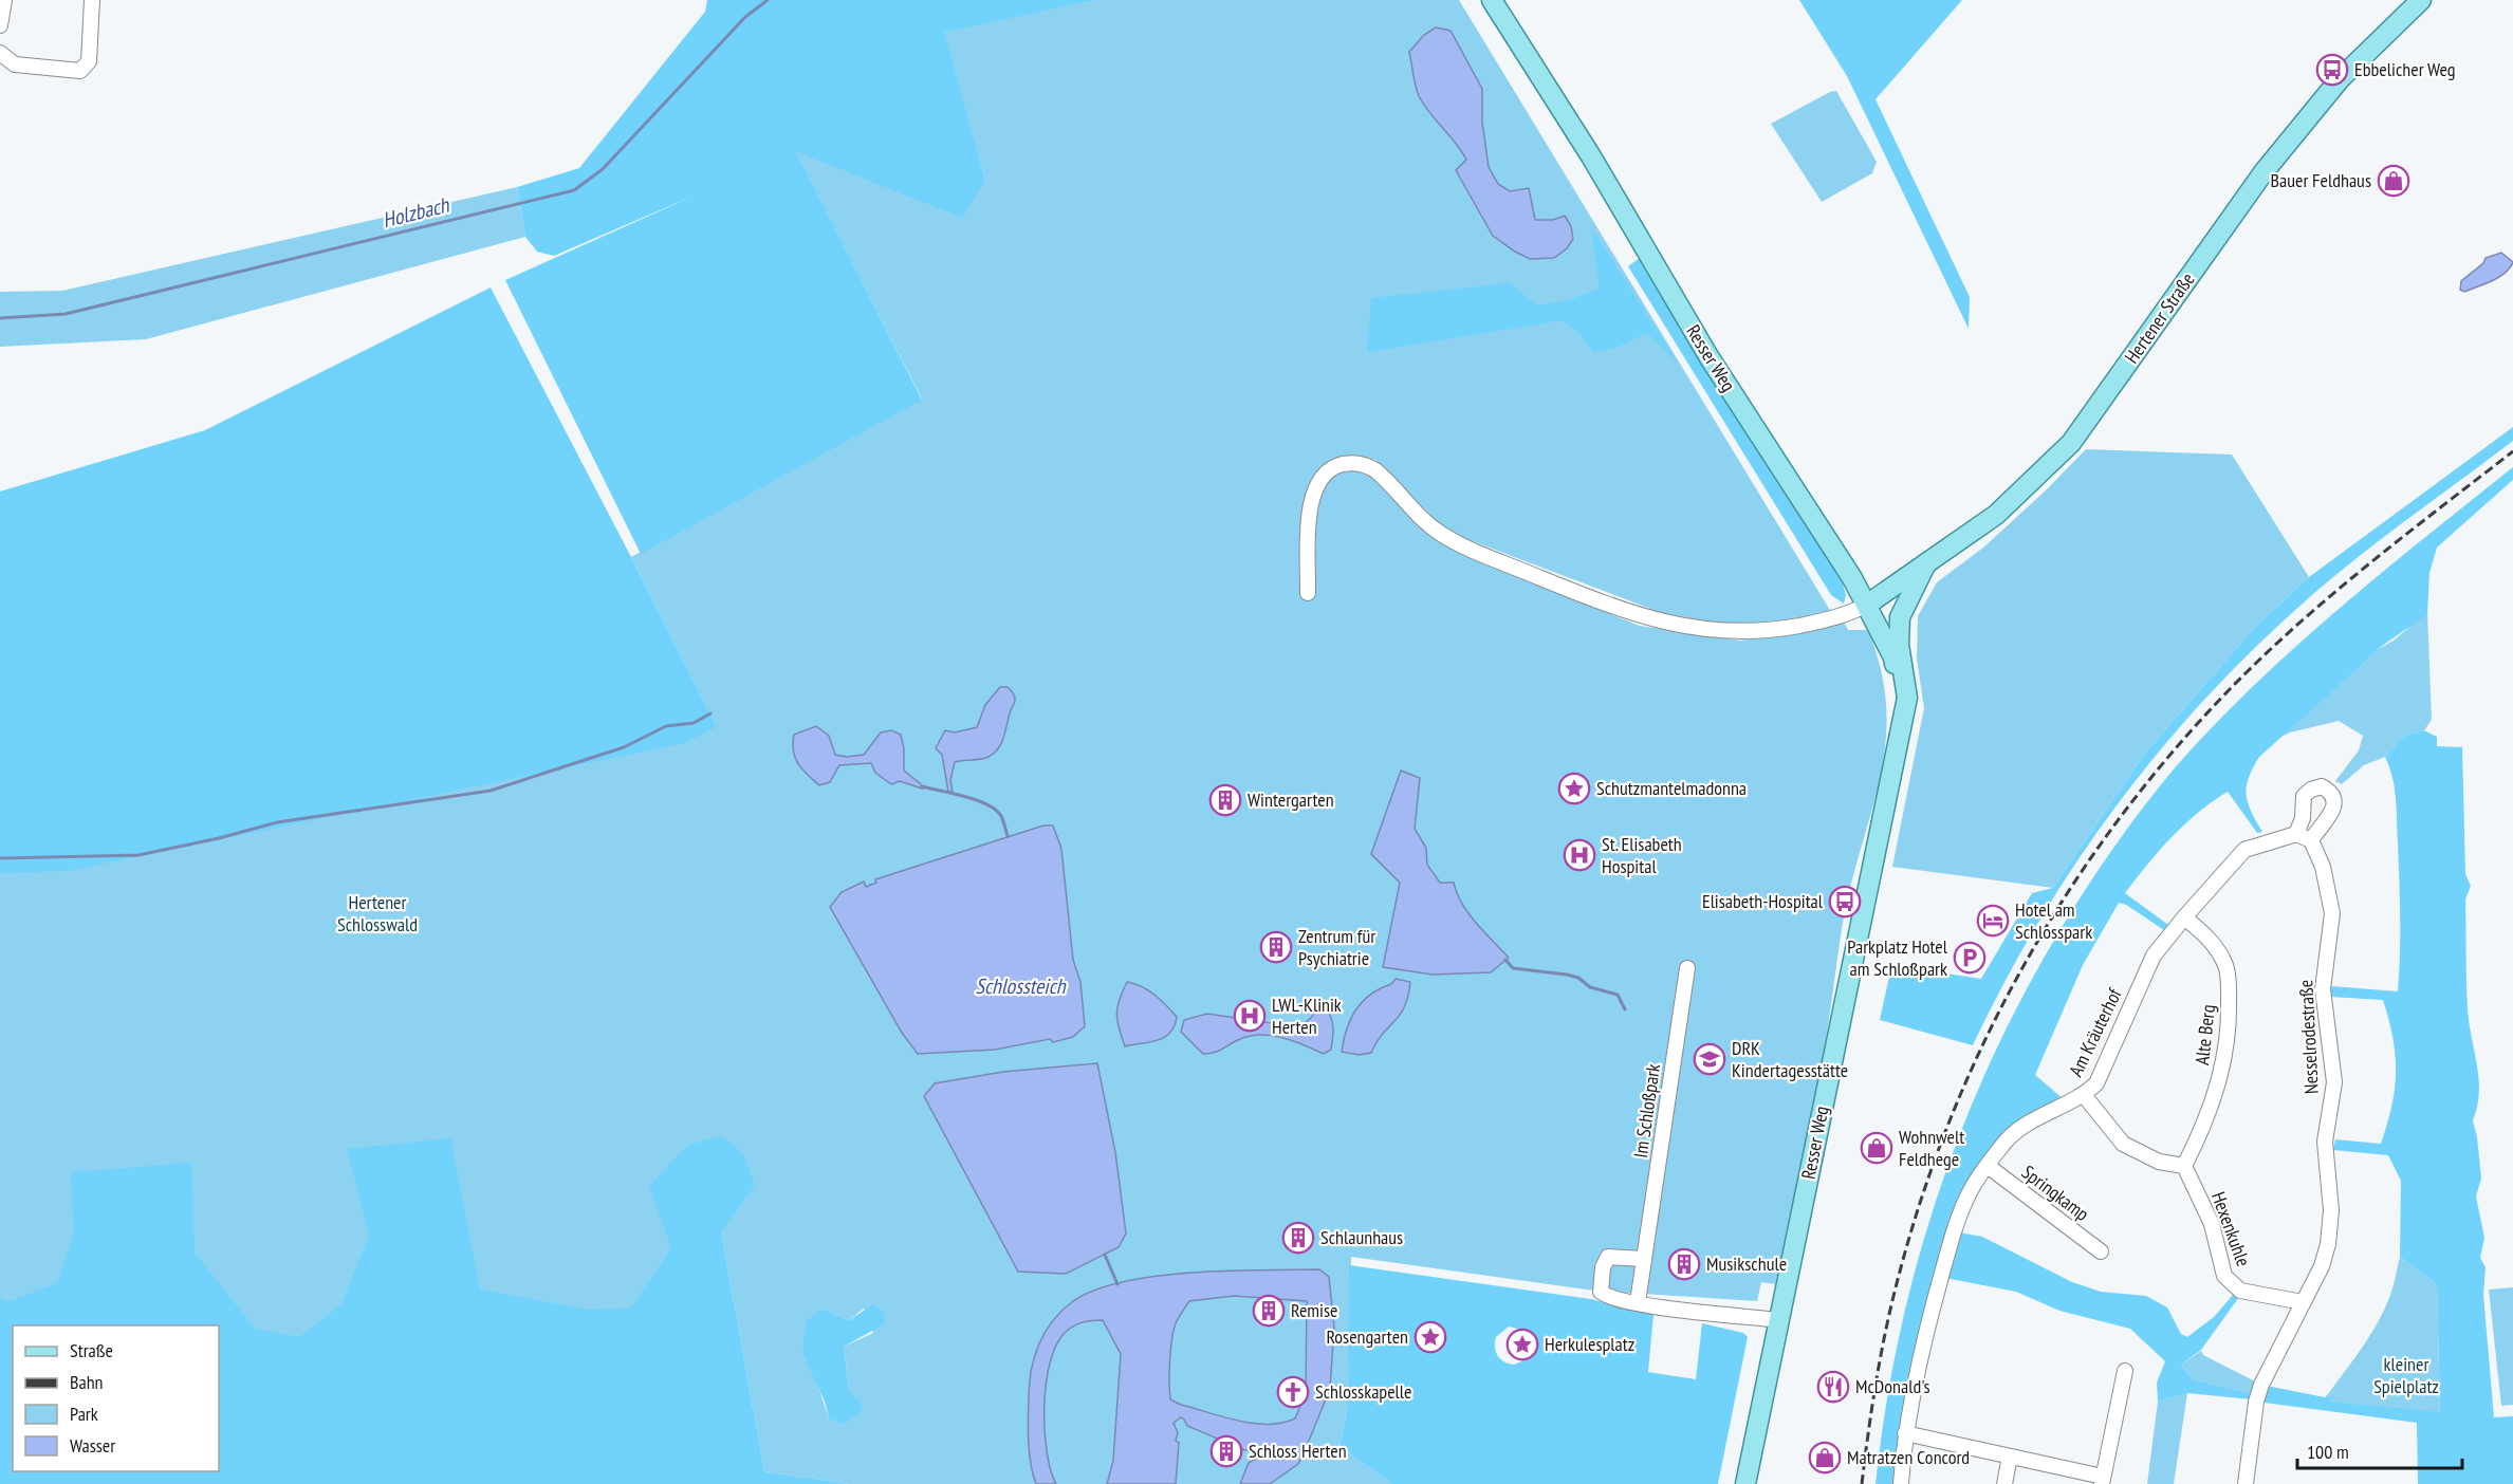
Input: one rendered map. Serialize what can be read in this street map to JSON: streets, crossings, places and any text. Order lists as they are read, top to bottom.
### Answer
{
  "streets": {
    "main road": ["Hertener Straße", "Resser Weg"],
    "street": [
      "Am Kräuterhof",
      "Alte Berg",
      "Nesselrodestraße",
      "Im Schloßpark",
      "Springkamp",
      "Hexenkuhle"
    ]
  },
  "crossings": [
    ["Hertener Straße", "Resser Weg"],
    ["Am Kräuterhof", "Alte Berg"],
    ["Am Kräuterhof", "Springkamp"],
    ["Alte Berg", "Hexenkuhle"],
    ["Nesselrodestraße", "Hexenkuhle"]
  ],
  "water": ["Holzbach", "Schlossteich"],
  "parks": ["Hertener Schlosswald", "kleiner Spielplatz"],
  "places": {
    "bus stop": ["Ebbelicher Weg", "Elisabeth-Hospital"],
    "shop": ["Bauer Feldhaus", "Wohnwelt Feldhege", "Matratzen Concord"],
    "place": ["Schutzmantelmadonna", "Rosengarten", "Herkulesplatz"],
    "building": [
      "Wintergarten",
      "Zentrum für Psychiatrie",
      "Schlaunhaus",
      "Musikschule",
      "Remise",
      "Schloss Herten"
    ],
    "hospital": ["St. Elisabeth Hospital", "LWL-Klinik Herten"],
    "hotel": ["Hotel am Schlosspark"],
    "parking": ["Parkplatz Hotel am Schloßpark"],
    "school or university": ["DRK Kindertagesstätte"],
    "restaurant": ["McDonald's"],
    "church": ["Schlosskapelle"]
  },
  "legend": [
    "Straße",
    "Bahn",
    "Park",
    "Wasser"
  ],
  "scale_bar": "100 m"
}
